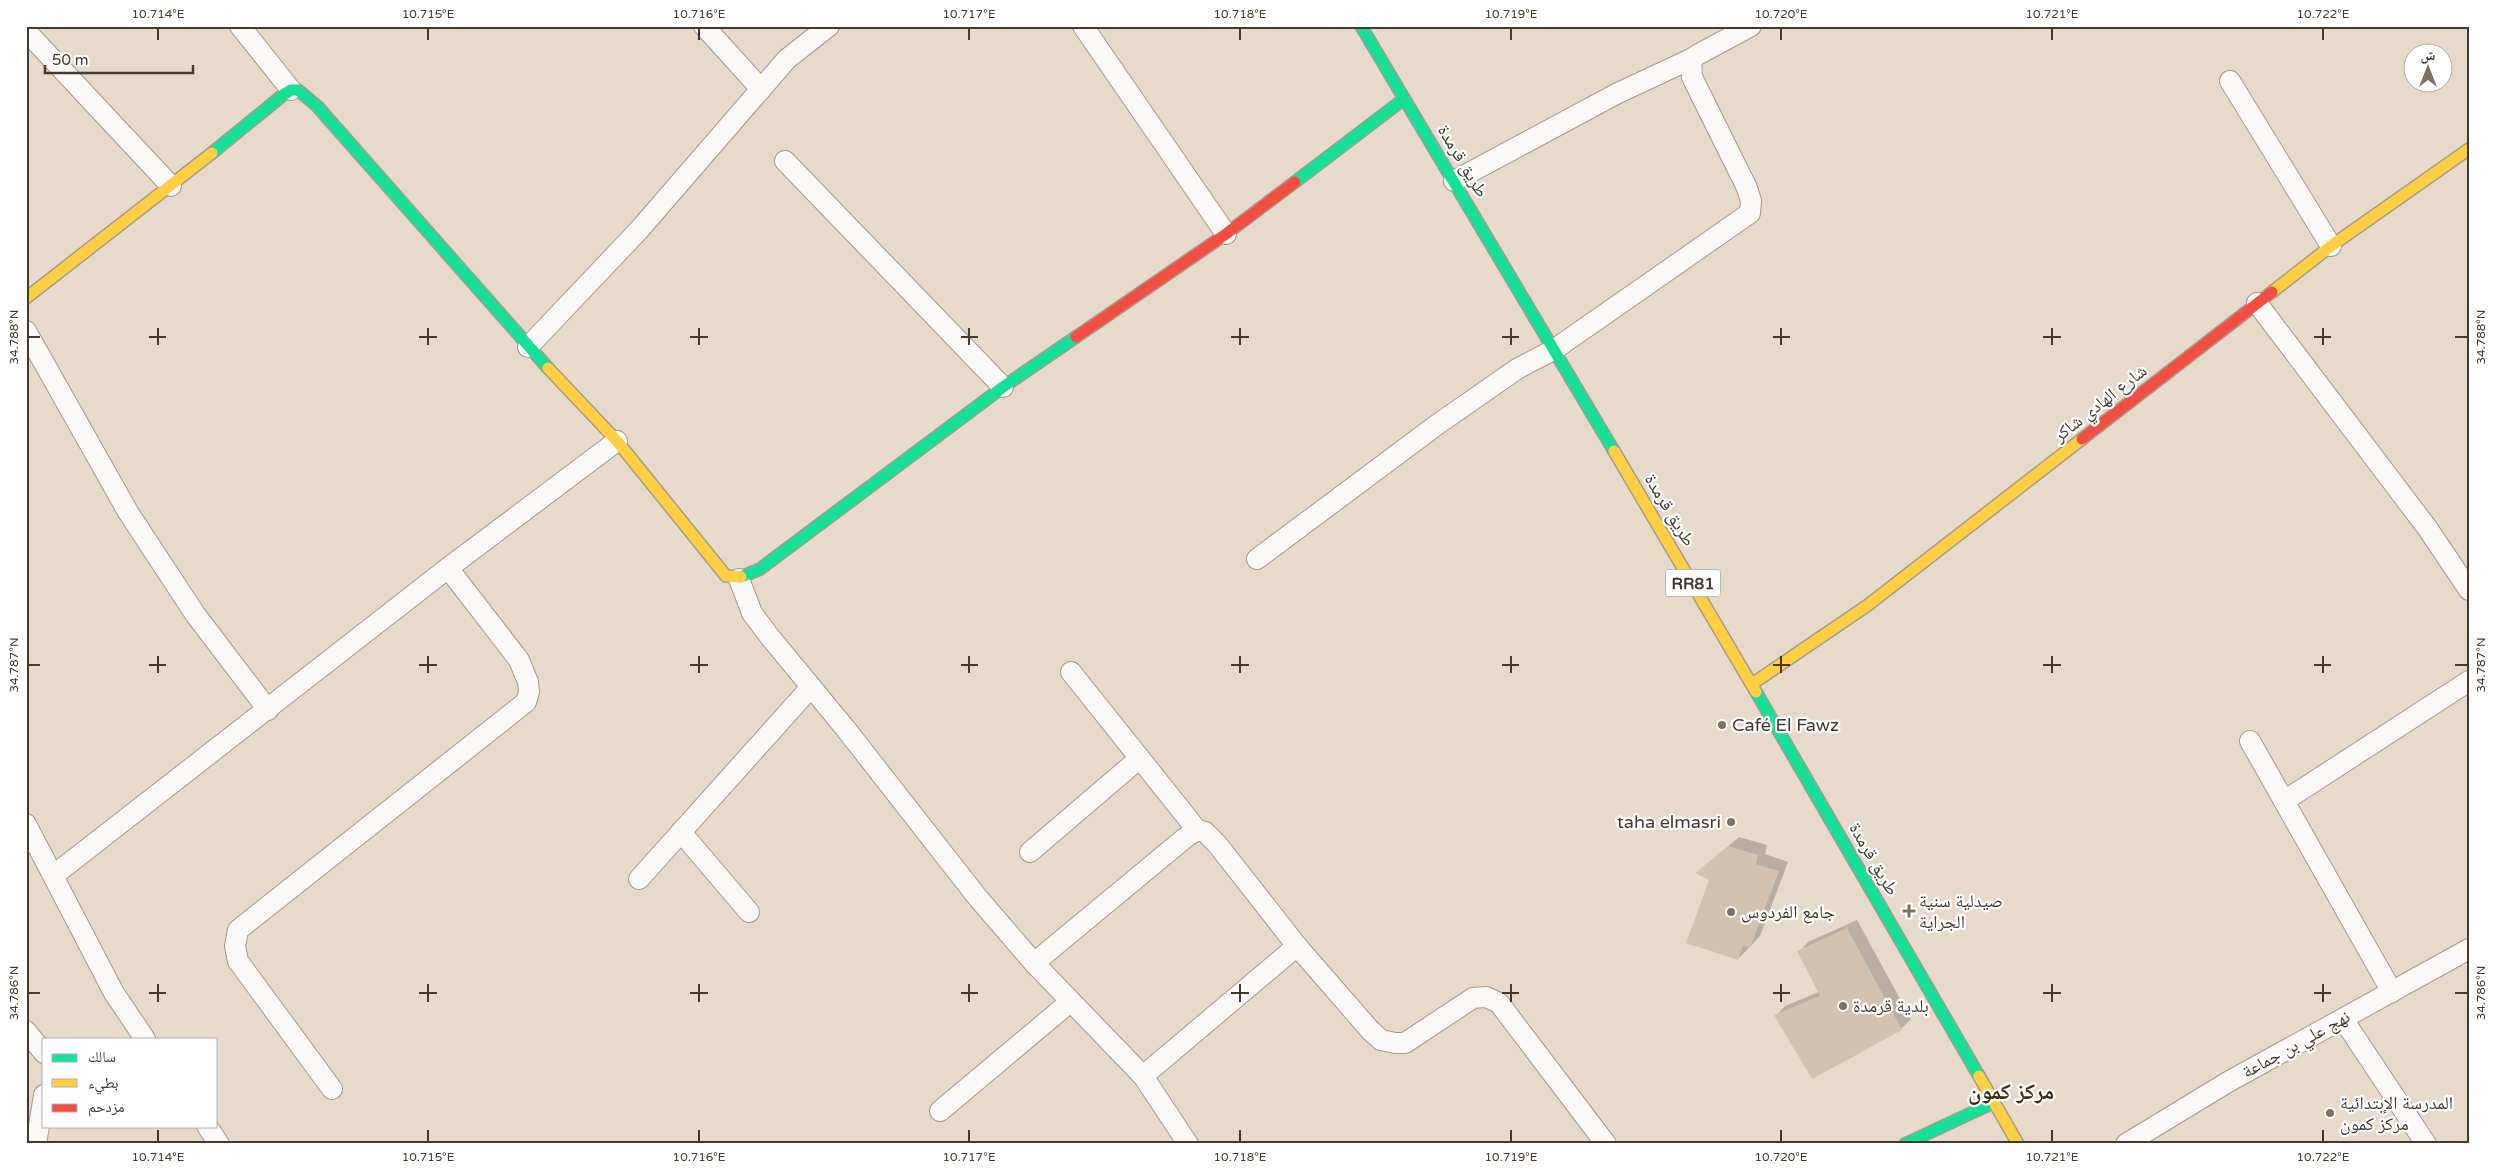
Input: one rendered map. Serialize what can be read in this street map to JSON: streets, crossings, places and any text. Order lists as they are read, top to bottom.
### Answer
{
  "streets": {
    "street": [
      "طريق قرمدة",
      "شارع الهادي شاكر",
      "RR81",
      "نهج علي بن جماعة"
    ]
  },
  "crossings": [
    ["طريق قرمدة", "شارع الهادي شاكر"]
  ],
  "districts": ["مركز كمون"],
  "places": {
    "other": [
      "Café El Fawz",
      "taha elmasri",
      "جامع الفردوس",
      "بلدية قرمدة",
      "المدرسة الإبتدائية مركز كمون"
    ],
    "health": ["صيدلية سنية الجراية"]
  },
  "legend": ["سالك", "بطيء", "مزدحم"],
  "scale_bar": "50 m",
  "north": "top",
  "coordinates": [
    "10.714°E",
    "10.715°E",
    "10.716°E",
    "10.717°E",
    "10.718°E",
    "10.719°E",
    "10.720°E",
    "10.721°E",
    "10.722°E",
    "34.788°N",
    "34.787°N",
    "34.786°N"
  ]
}
